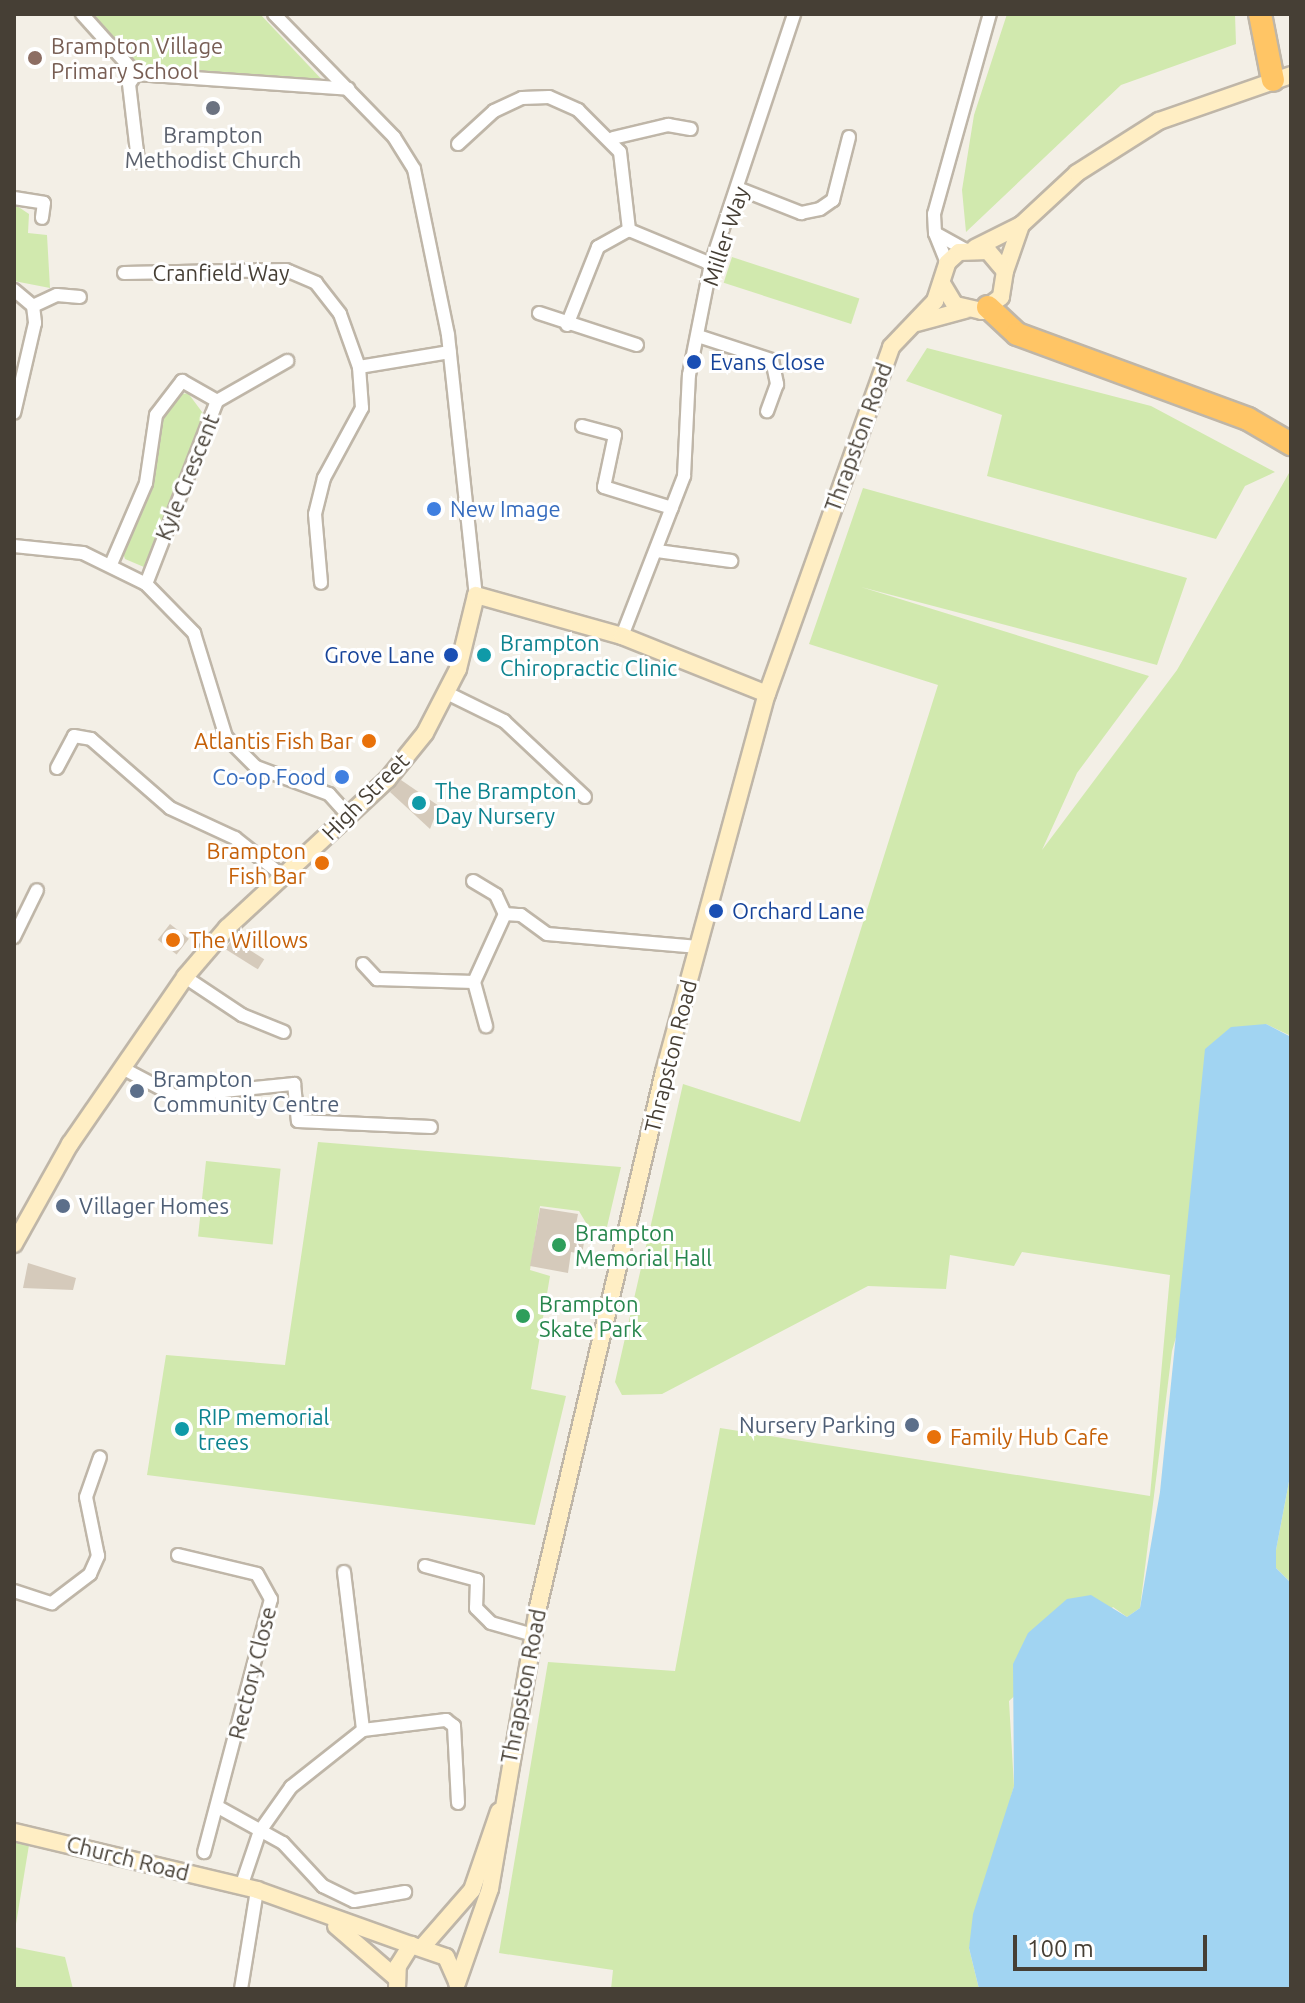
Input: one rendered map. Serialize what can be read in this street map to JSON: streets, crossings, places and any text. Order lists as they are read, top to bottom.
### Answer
{
  "streets": {
    "main road": ["Thrapston Road", "High Street", "Church Road"],
    "street": [
      "Miller Way",
      "Cranfield Way",
      "Kyle Crescent",
      "Rectory Close"
    ]
  },
  "crossings": [
    ["Thrapston Road", "Church Road"]
  ],
  "places": [
    "Brampton Village Primary School",
    "Brampton Methodist Church",
    "Evans Close",
    "New Image",
    "Grove Lane",
    "Brampton Chiropractic Clinic",
    "Atlantis Fish Bar",
    "Co-op Food",
    "The Brampton Day Nursery",
    "Brampton Fish Bar",
    "Orchard Lane",
    "The Willows",
    "Brampton Community Centre",
    "Villager Homes",
    "Brampton Memorial Hall",
    "Brampton Skate Park",
    "Nursery Parking",
    "RIP memorial trees",
    "Family Hub Cafe"
  ],
  "scale_bar": "100 m"
}
